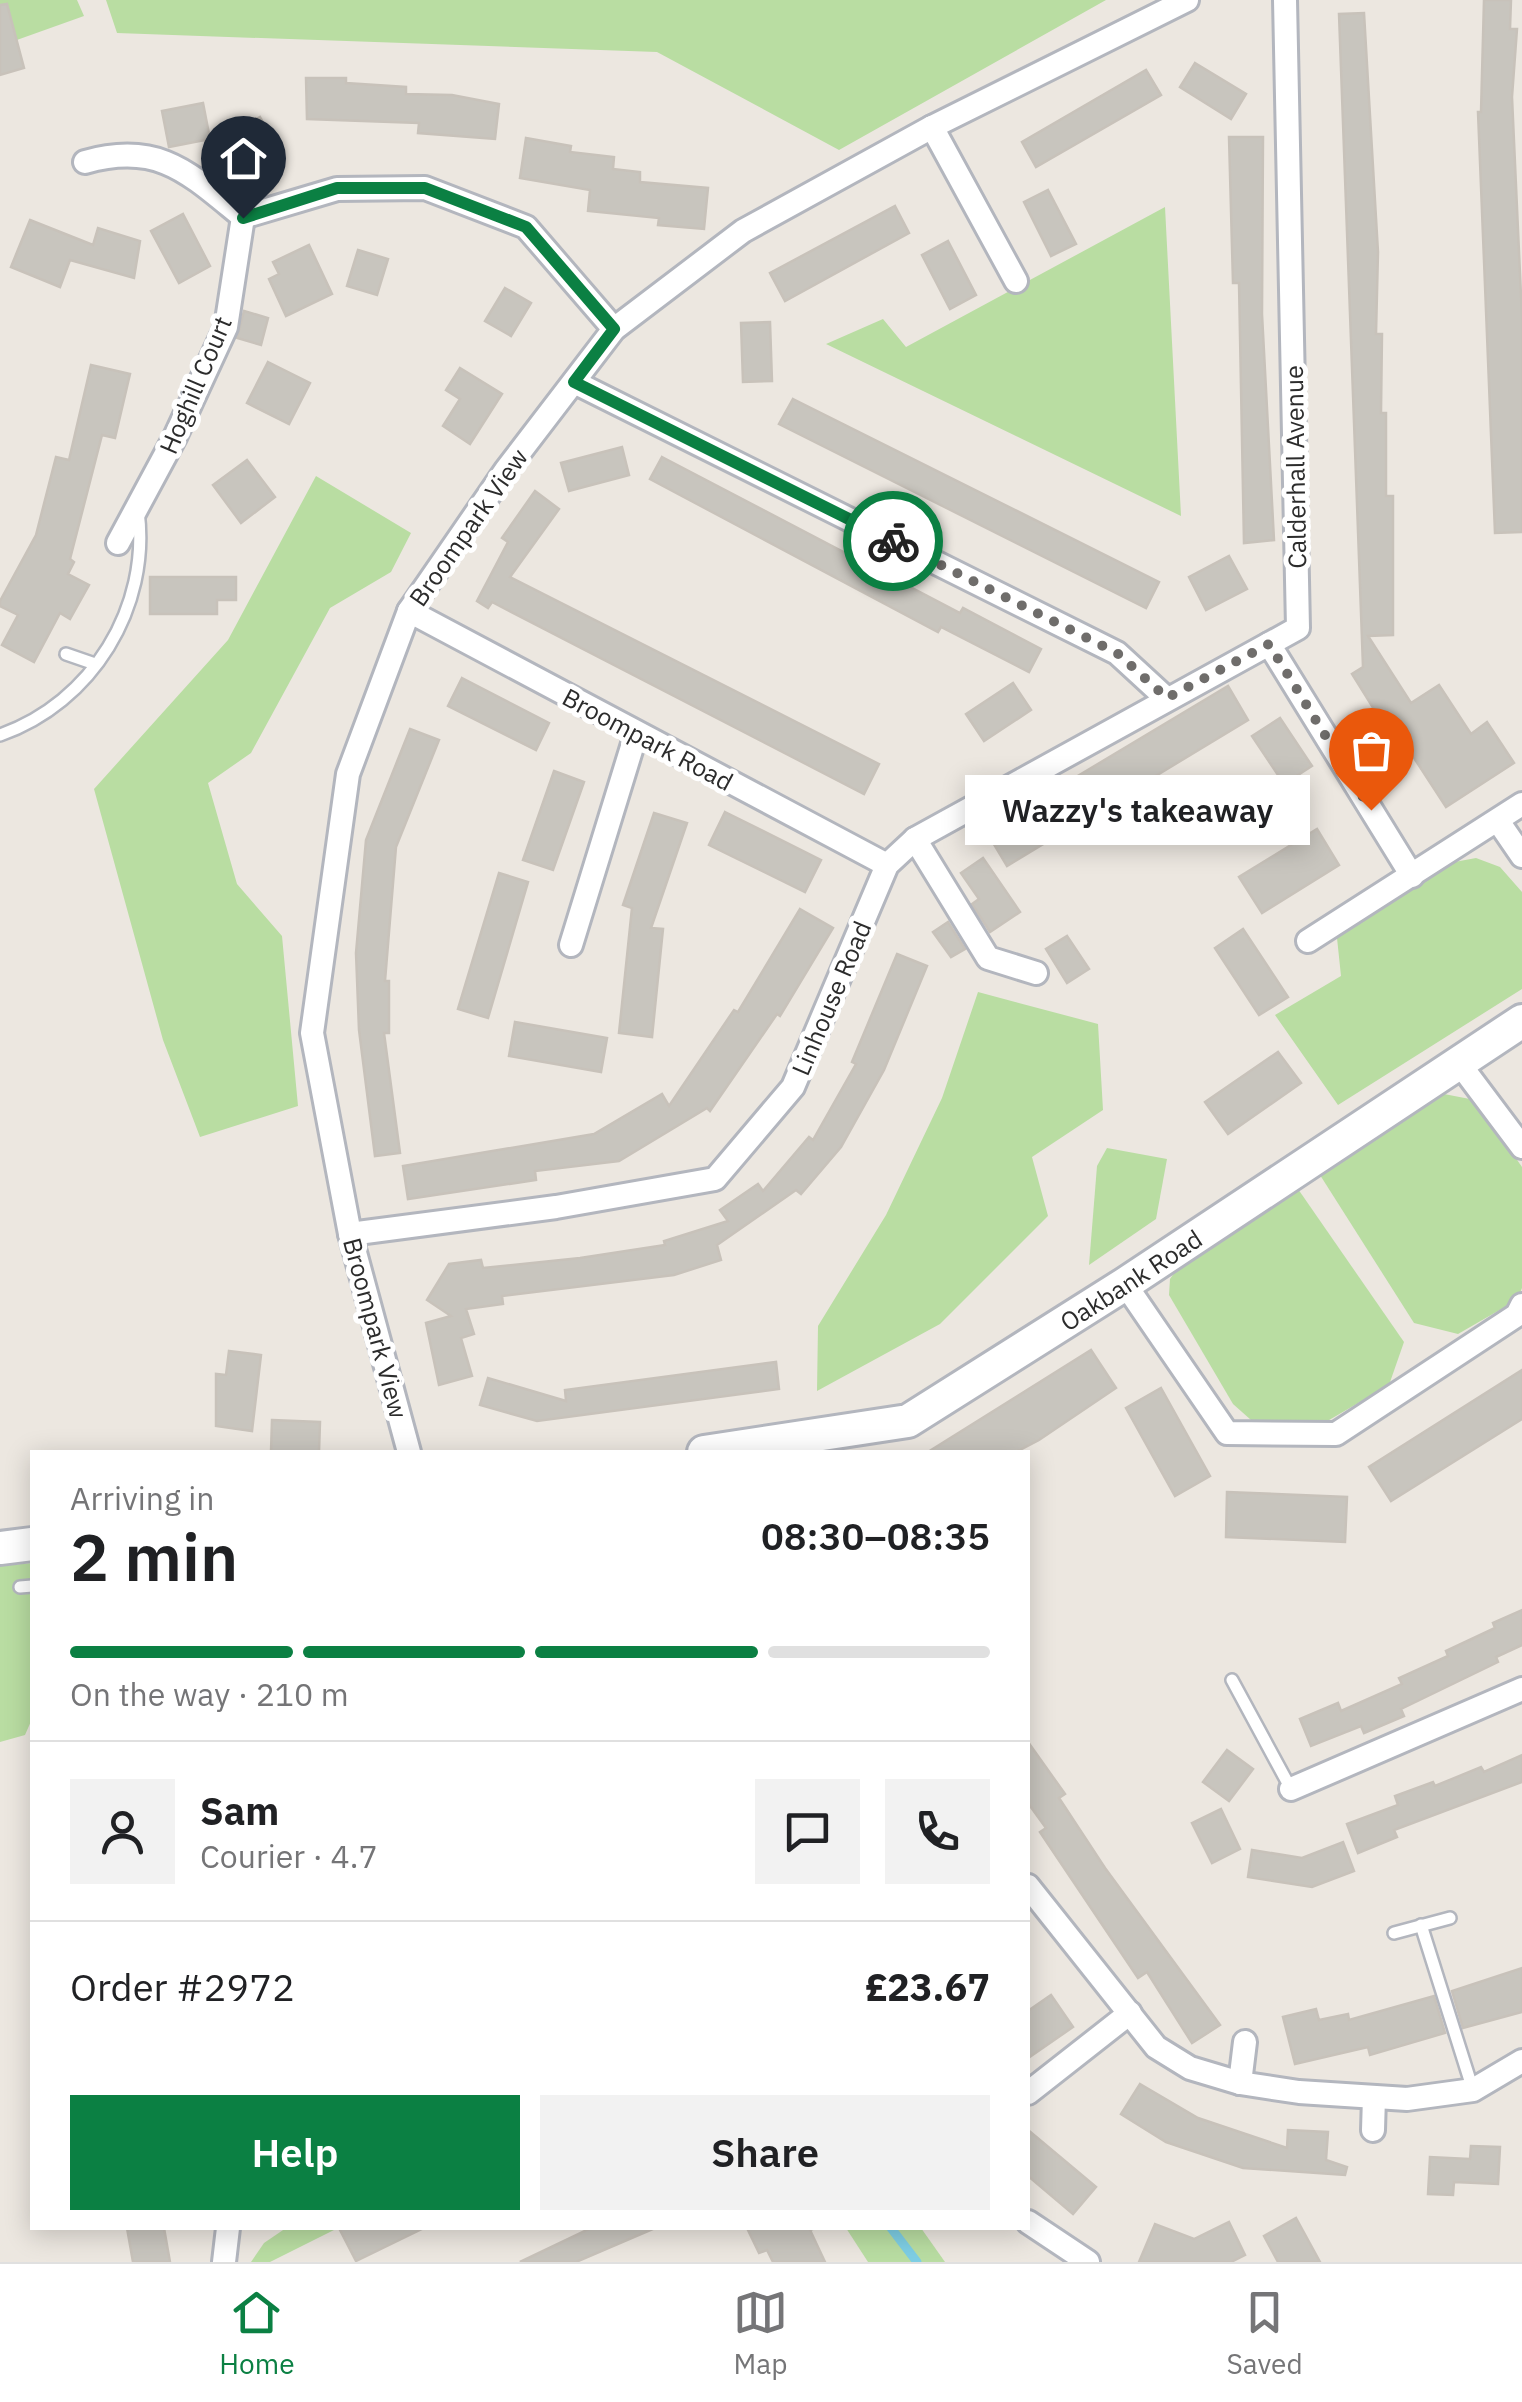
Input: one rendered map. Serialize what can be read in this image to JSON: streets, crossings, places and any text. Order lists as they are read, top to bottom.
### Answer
{
  "streets": {
    "street": [
      "Hoghill Court",
      "Calderhall Avenue",
      "Broompark View",
      "Broompark Road",
      "Linhouse Road",
      "Oakbank Road"
    ]
  },
  "crossings": [
    ["Calderhall Avenue", "Linhouse Road"],
    ["Broompark View", "Broompark Road"],
    ["Broompark View", "Linhouse Road"],
    ["Broompark Road", "Linhouse Road"]
  ],
  "places": ["Wazzy's takeaway"],
  "page": {
    "bubble": "Wazzy's takeaway",
    "heading": ["2 min", "Arriving in", "08:30–08:35"],
    "panel": [
      "Sam",
      "Courier · 4.7",
      "Order #2972",
      "£23.67"
    ],
    "bar": "On the way · 210 m",
    "buttons": ["Help", "Share"],
    "tabs": ["Home", "Map", "Saved"]
  }
}
